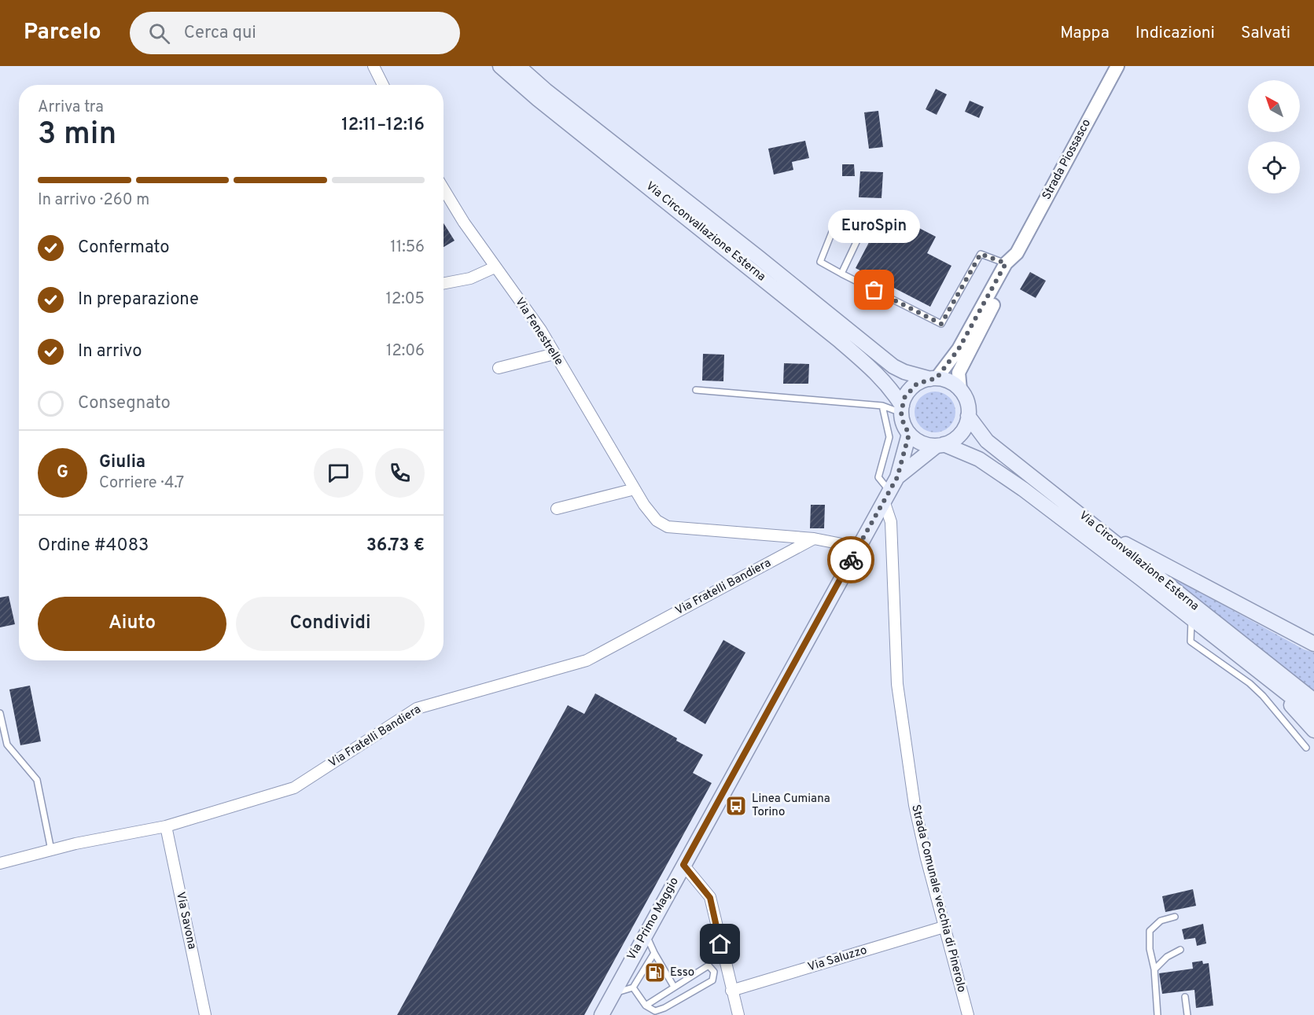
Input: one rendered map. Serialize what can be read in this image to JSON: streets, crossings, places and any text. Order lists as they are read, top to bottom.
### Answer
{
  "streets": {
    "main road": ["Via Circonvallazione Esterna", "Via Primo Maggio"],
    "street": [
      "Strada Piossasco",
      "Via Fenestrelle",
      "Via Fratelli Bandiera",
      "Strada Comunale vecchia di Pinerolo",
      "Via Savona",
      "Via Saluzzo"
    ]
  },
  "crossings": [
    ["Strada Piossasco", "Via Circonvallazione Esterna"],
    ["Strada Piossasco", "Via Primo Maggio"],
    ["Via Circonvallazione Esterna", "Via Primo Maggio"],
    ["Via Fenestrelle", "Via Fratelli Bandiera"],
    ["Via Fenestrelle", "Via Primo Maggio"],
    ["Via Fratelli Bandiera", "Via Savona"],
    ["Strada Comunale vecchia di Pinerolo", "Via Primo Maggio"],
    ["Strada Comunale vecchia di Pinerolo", "Via Saluzzo"]
  ],
  "places": {
    "other": ["EuroSpin"],
    "bus stop": ["Linea Cumiana Torino"],
    "fuel station": ["Esso"]
  },
  "north": "top left",
  "page": {
    "header": "Parcelo",
    "search": "Cerca qui",
    "nav": ["Mappa", "Indicazioni", "Salvati"],
    "heading": ["3 min", "Arriva tra", "12:11–12:16"],
    "panel": [
      "Giulia",
      "Corriere · 4.7",
      "Ordine #4083",
      "36.73 €"
    ],
    "bar": "In arrivo · 260 m",
    "bubble": "EuroSpin",
    "list": [
      ["Confermato", "11:56"],
      ["In preparazione", "12:05"],
      ["In arrivo", "12:06"],
      "Consegnato"
    ],
    "round": "G",
    "buttons": ["Aiuto", "Condividi"]
  }
}
